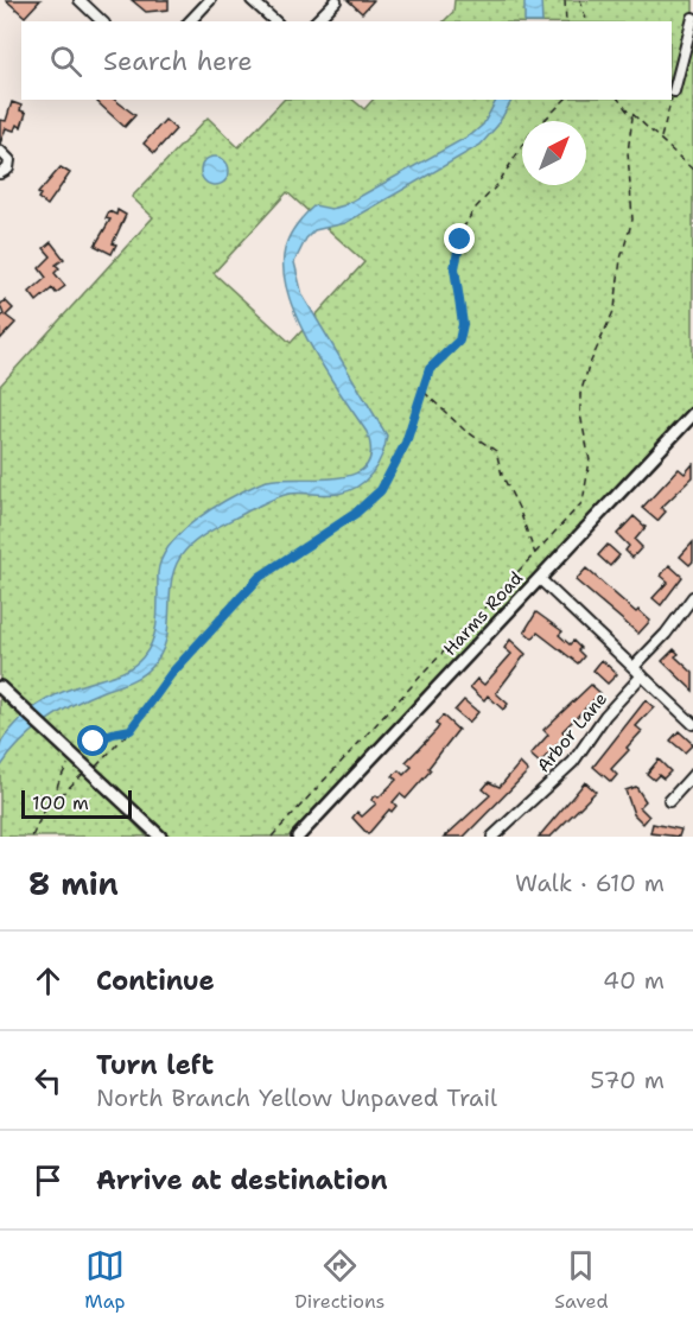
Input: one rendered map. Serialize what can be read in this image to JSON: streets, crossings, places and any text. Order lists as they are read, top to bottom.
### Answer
{
  "streets": {
    "main road": ["Harms Road"],
    "street": ["Arbor Lane"]
  },
  "scale_bar": "100 m",
  "north": "top right",
  "page": {
    "search": "Search here",
    "scale": "100 m",
    "heading": ["8 min", "Walk · 610 m"],
    "list": [
      ["Continue", "40 m"],
      ["Turn left", "North Branch Yellow Unpaved Trail", "570 m"],
      "Arrive at destination"
    ],
    "nav": ["Map", "Directions", "Saved"]
  }
}
